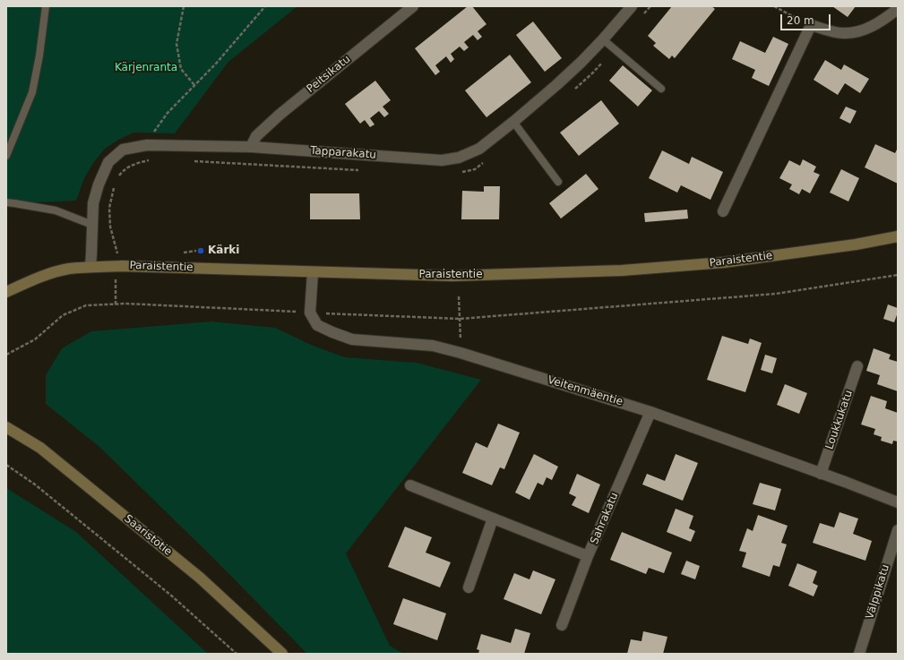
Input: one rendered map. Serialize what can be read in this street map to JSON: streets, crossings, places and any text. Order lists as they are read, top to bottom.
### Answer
{
  "streets": {
    "main road": ["Paraistentie", "Saaristotie"],
    "street": [
      "Peitsikatu",
      "Tapparakatu",
      "Veitenmäentie",
      "Loukkukatu",
      "Sahrakatu",
      "Välppikatu"
    ]
  },
  "crossings": [
    ["Peitsikatu", "Tapparakatu"],
    ["Tapparakatu", "Paraistentie"],
    ["Veitenmäentie", "Loukkukatu"],
    ["Veitenmäentie", "Sahrakatu"]
  ],
  "parks": ["Kärjenranta"],
  "places": ["Kärki"],
  "scale_bar": "20 m"
}
